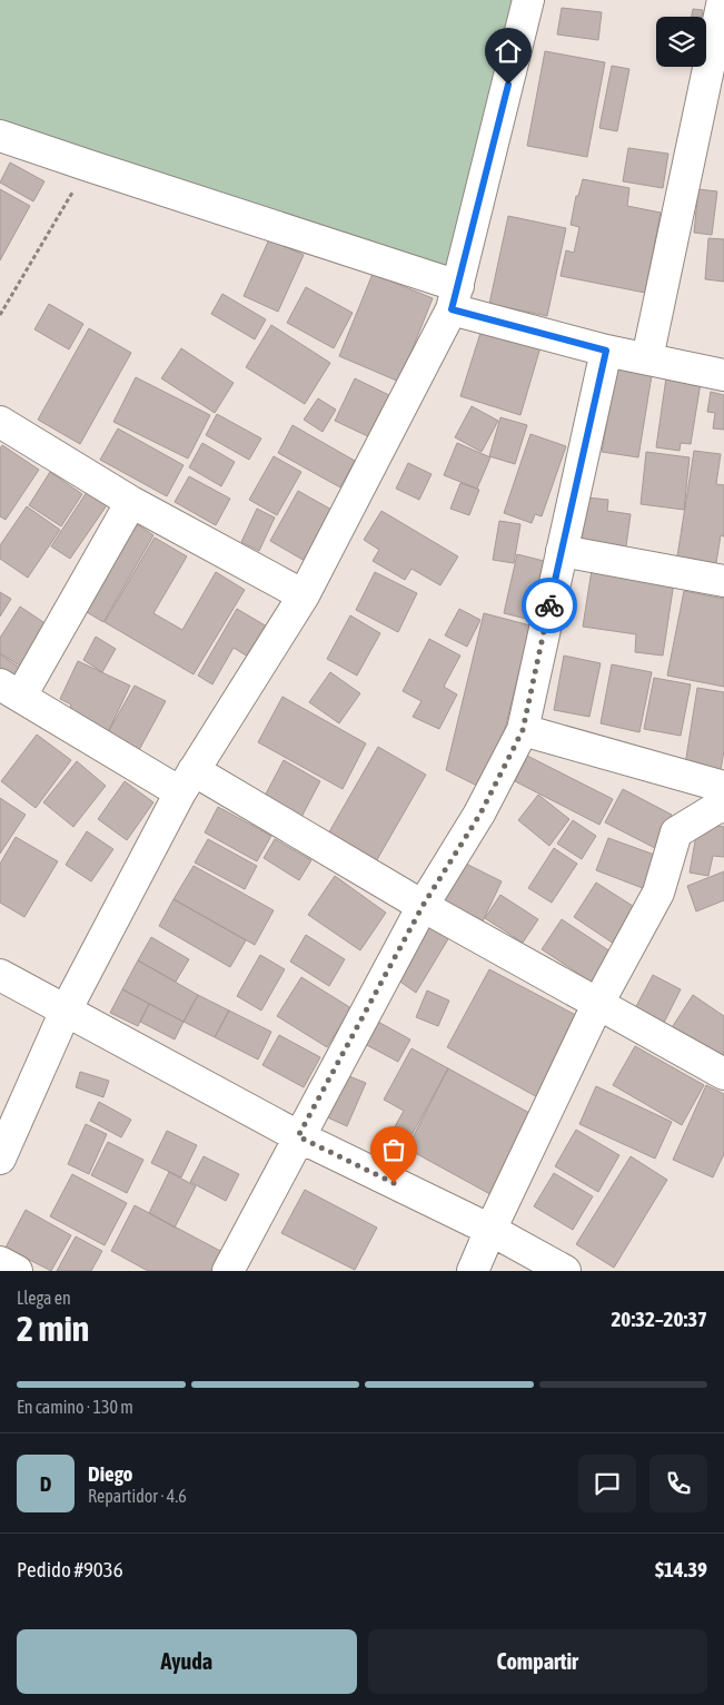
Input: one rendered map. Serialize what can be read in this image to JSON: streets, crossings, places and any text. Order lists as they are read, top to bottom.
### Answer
{
  "page": {
    "heading": ["2 min", "Llega en", "20:32–20:37"],
    "panel": [
      "Diego",
      "Repartidor · 4.6",
      "Pedido #9036",
      "$14.39"
    ],
    "bar": "En camino · 130 m",
    "round": "D",
    "buttons": ["Ayuda", "Compartir"]
  }
}
